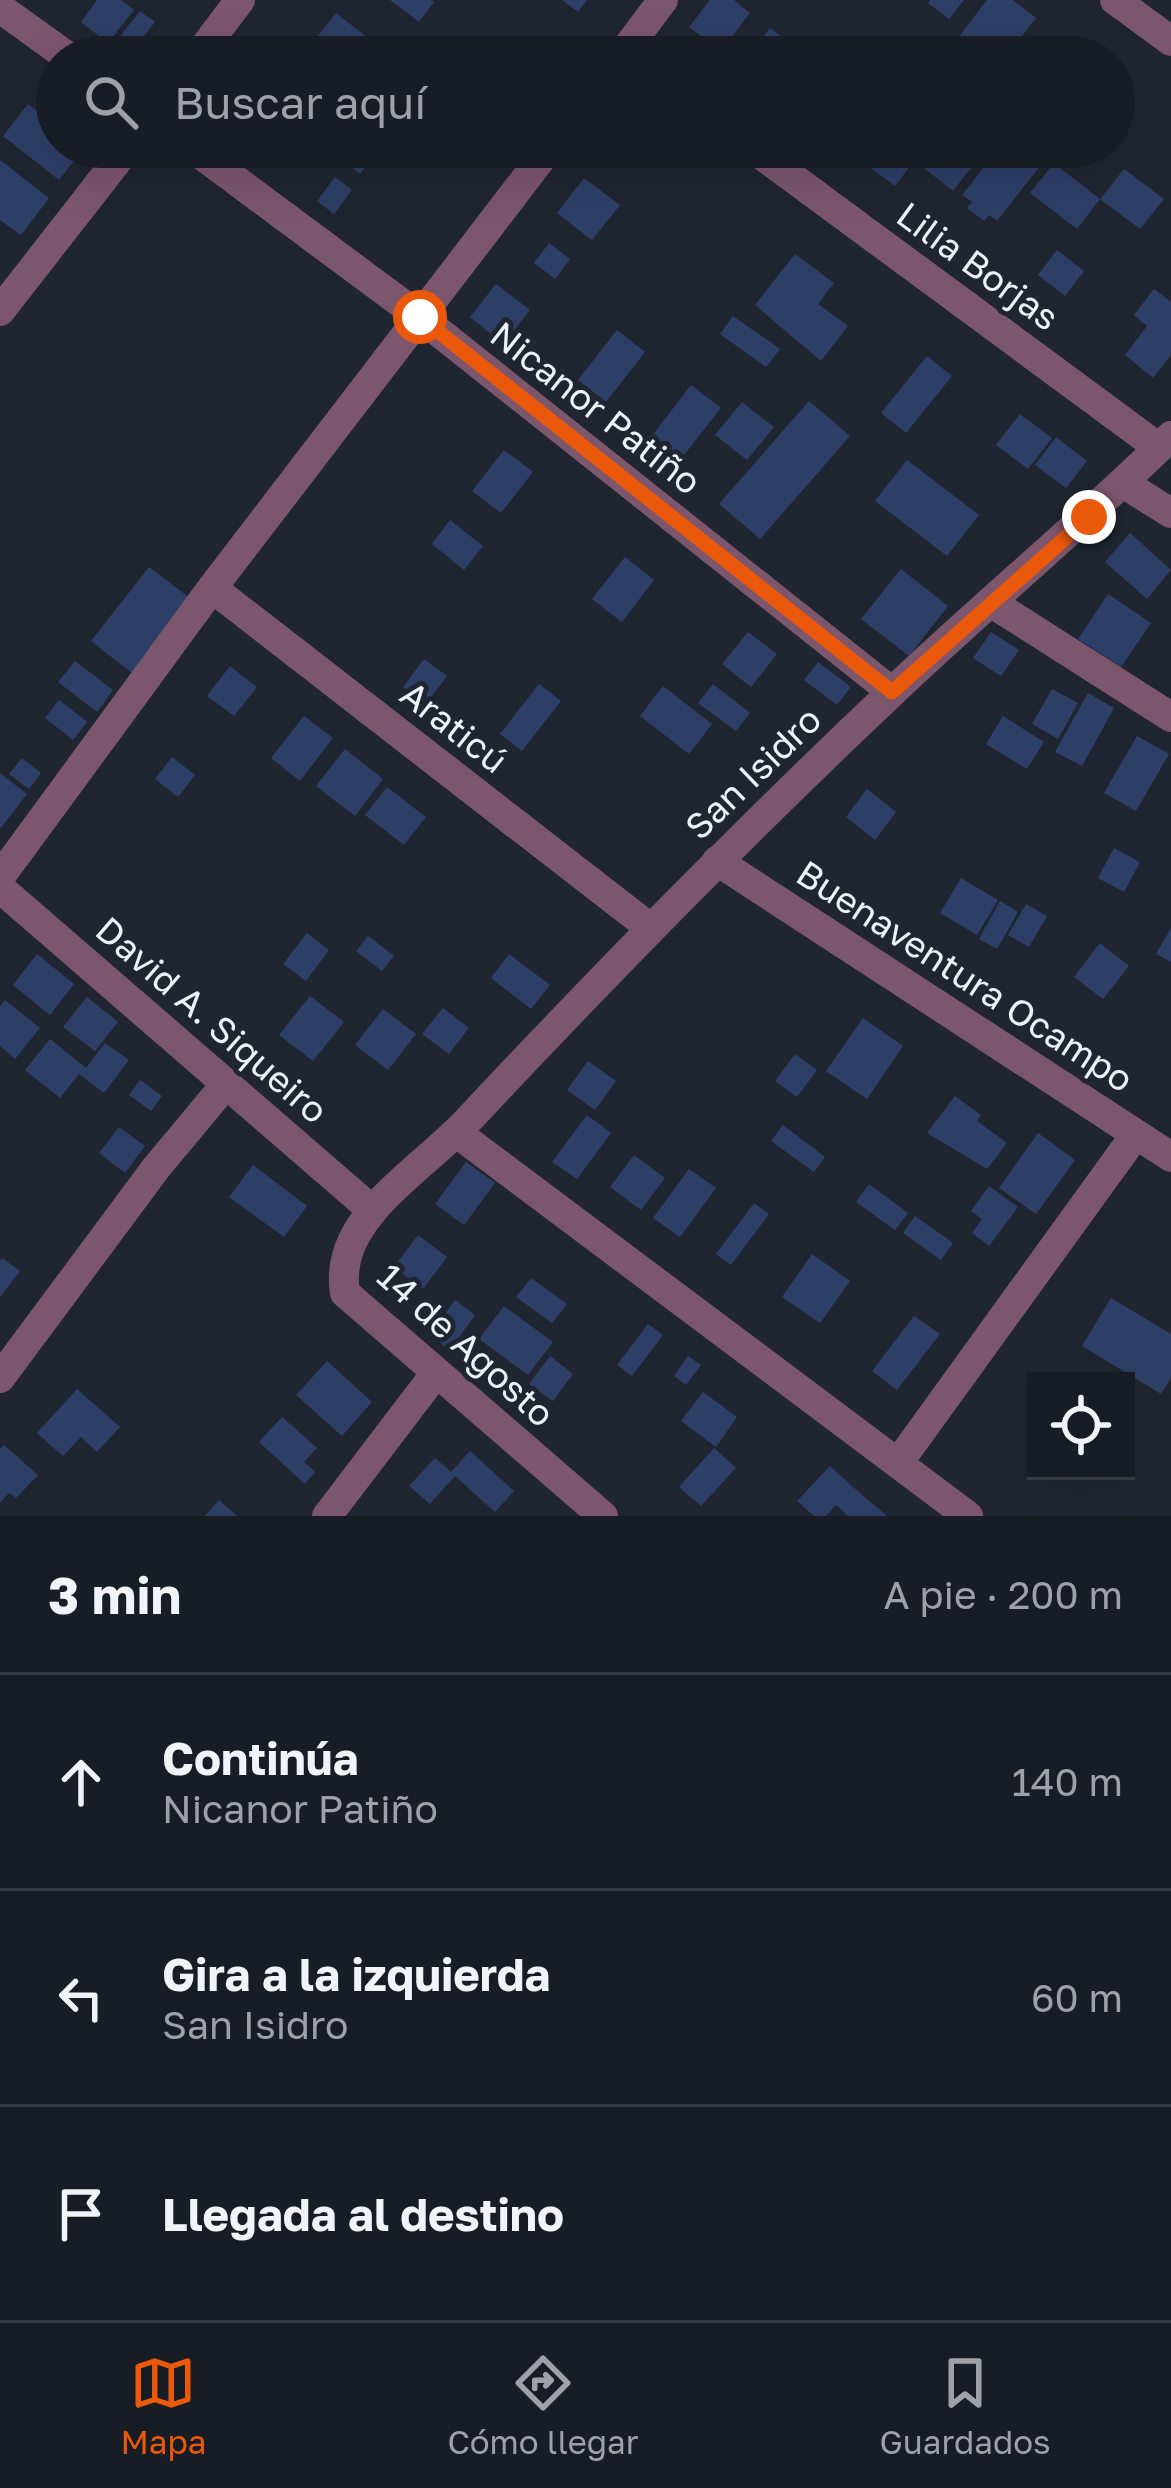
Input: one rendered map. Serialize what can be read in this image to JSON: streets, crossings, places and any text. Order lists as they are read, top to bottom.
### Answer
{
  "streets": {
    "street": [
      "Lilia Borjas",
      "Nicanor Patiño",
      "Araticú",
      "San Isidro",
      "Buenaventura Ocampo",
      "David A. Siqueiro",
      "14 de Agosto"
    ]
  },
  "crossings": [
    ["Lilia Borjas", "San Isidro"],
    ["Nicanor Patiño", "San Isidro"],
    ["Araticú", "San Isidro"],
    ["San Isidro", "Buenaventura Ocampo"],
    ["San Isidro", "David A. Siqueiro"],
    ["San Isidro", "14 de Agosto"],
    ["David A. Siqueiro", "14 de Agosto"]
  ],
  "page": {
    "search": "Buscar aquí",
    "heading": ["3 min", "A pie · 200 m"],
    "list": [
      ["Continúa", "Nicanor Patiño", "140 m"],
      ["Gira a la izquierda", "San Isidro", "60 m"],
      "Llegada al destino"
    ],
    "nav": ["Mapa", "Cómo llegar", "Guardados"]
  }
}
